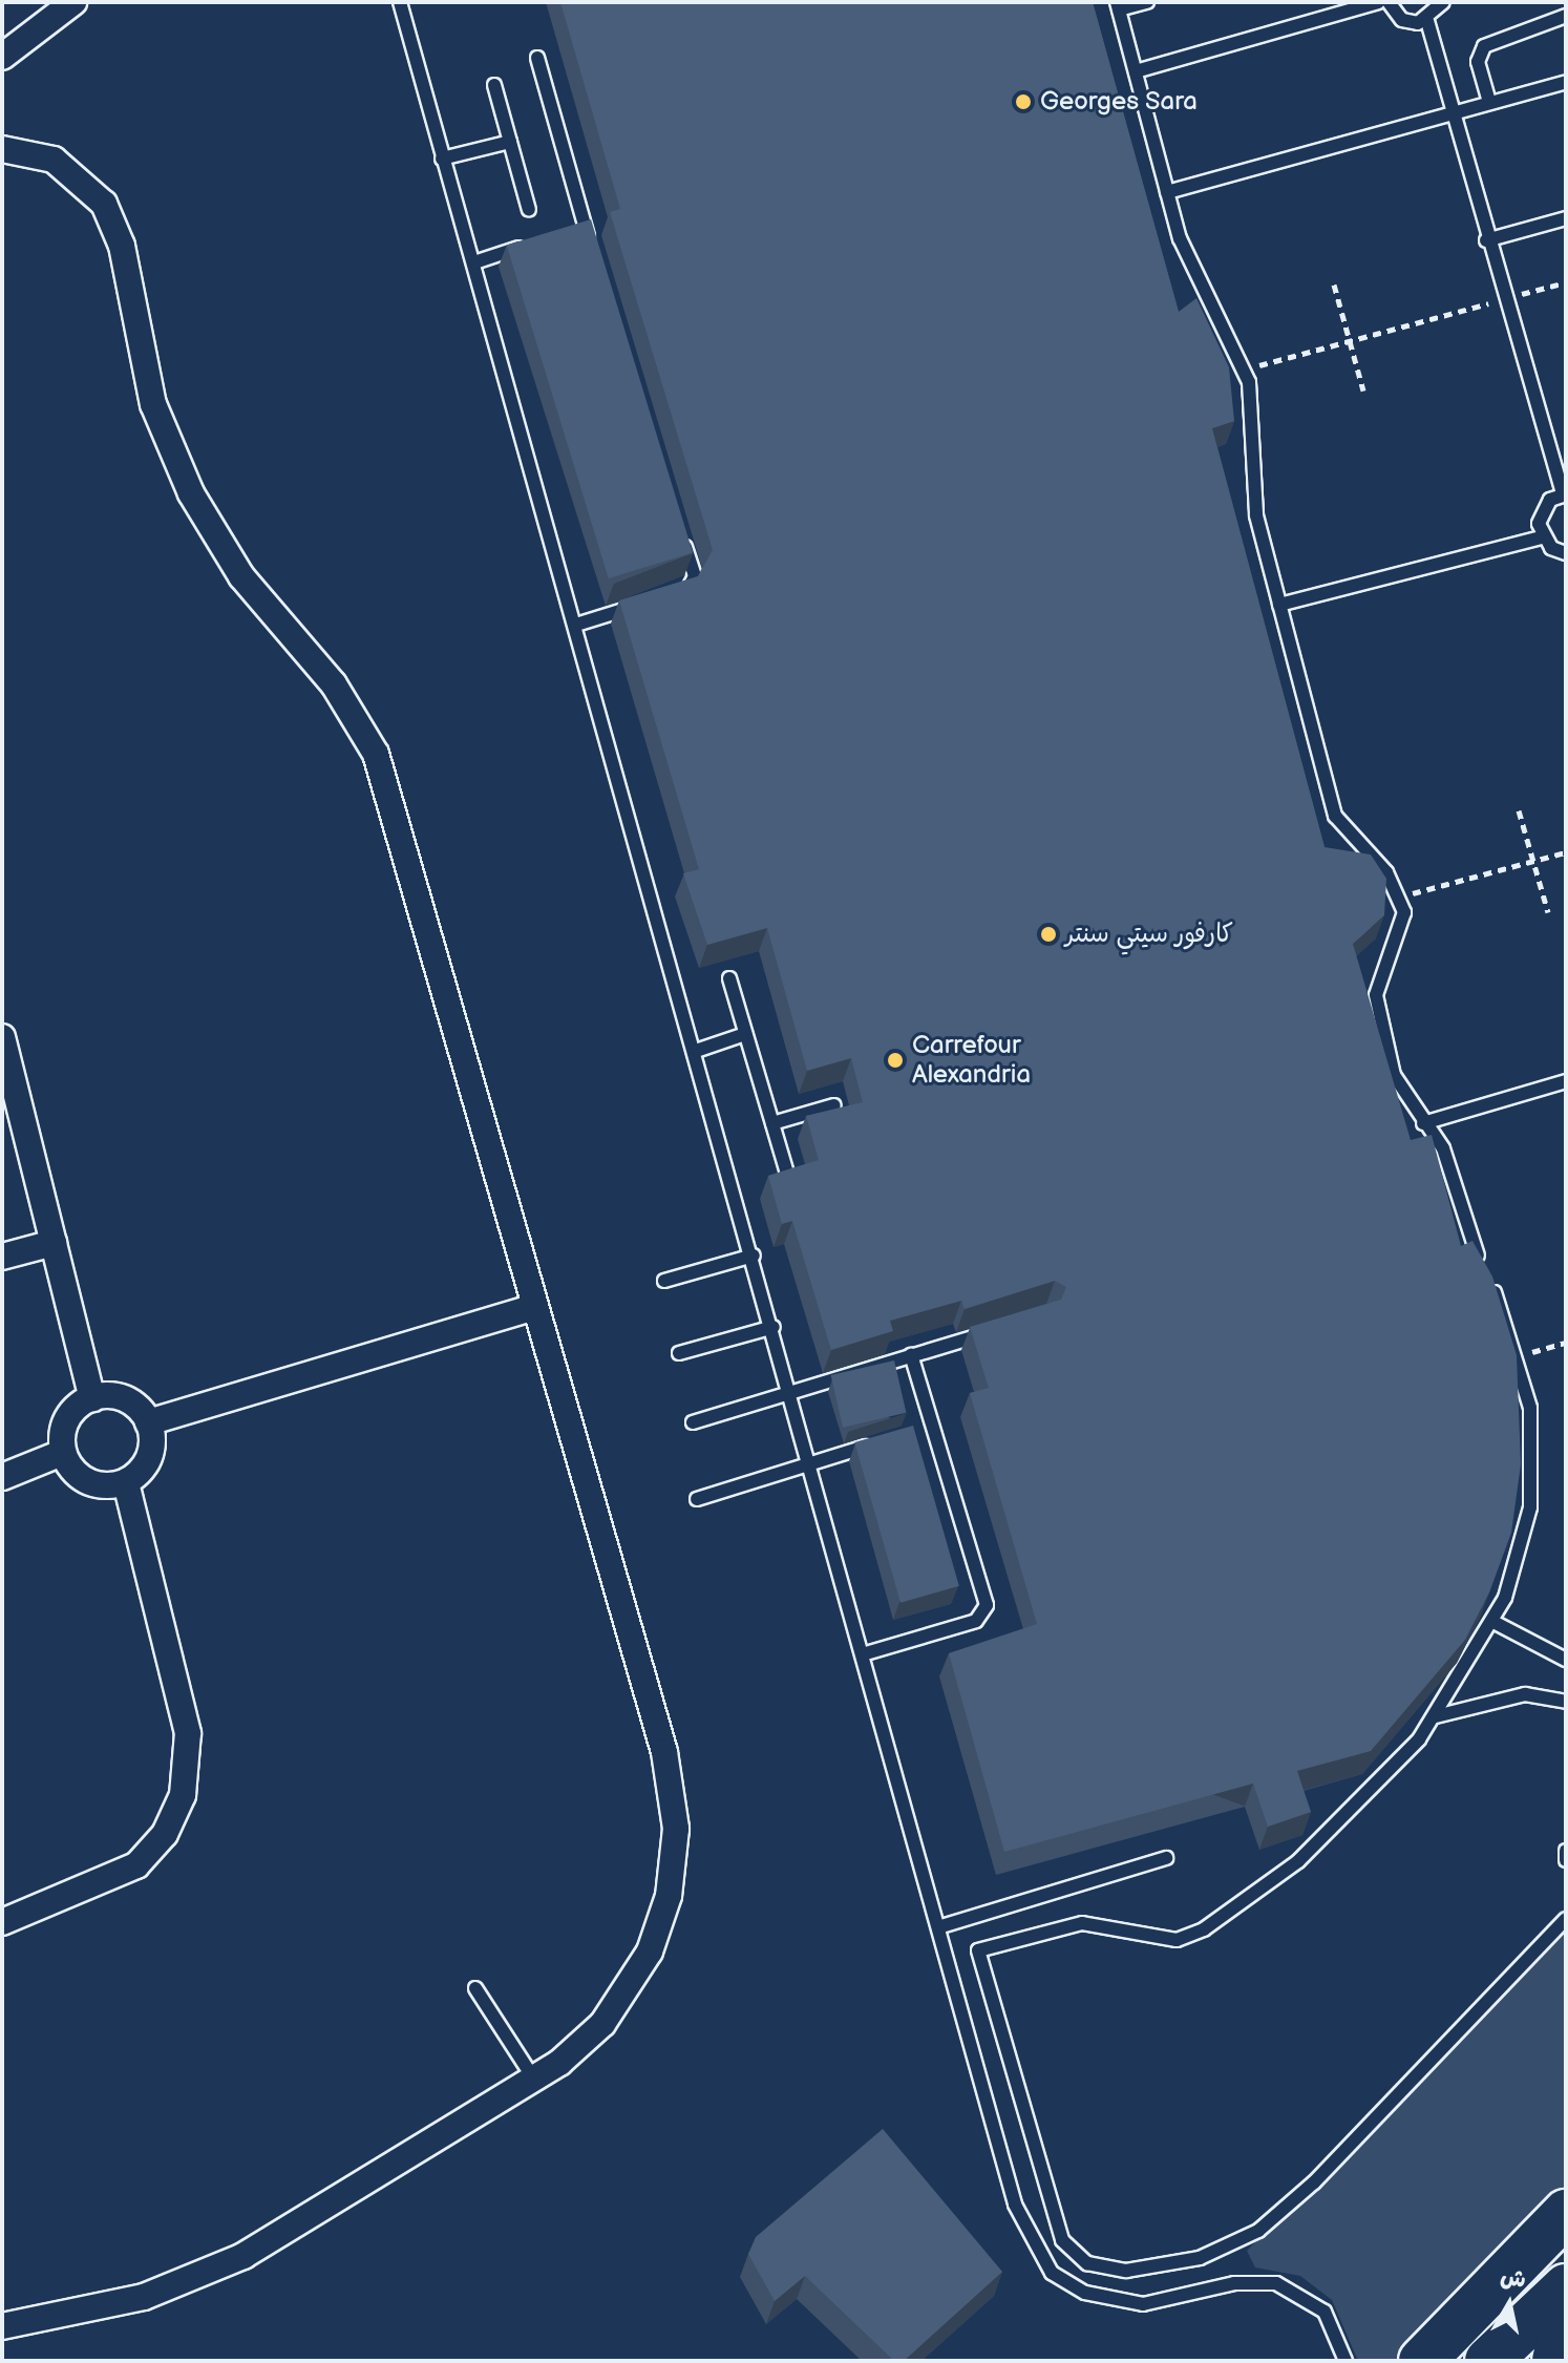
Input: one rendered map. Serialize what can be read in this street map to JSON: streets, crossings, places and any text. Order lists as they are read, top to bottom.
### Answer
{
  "places": ["Georges Sara", "كارفور سيتي سنتر", "Carrefour Alexandria"],
  "north": "top"
}
